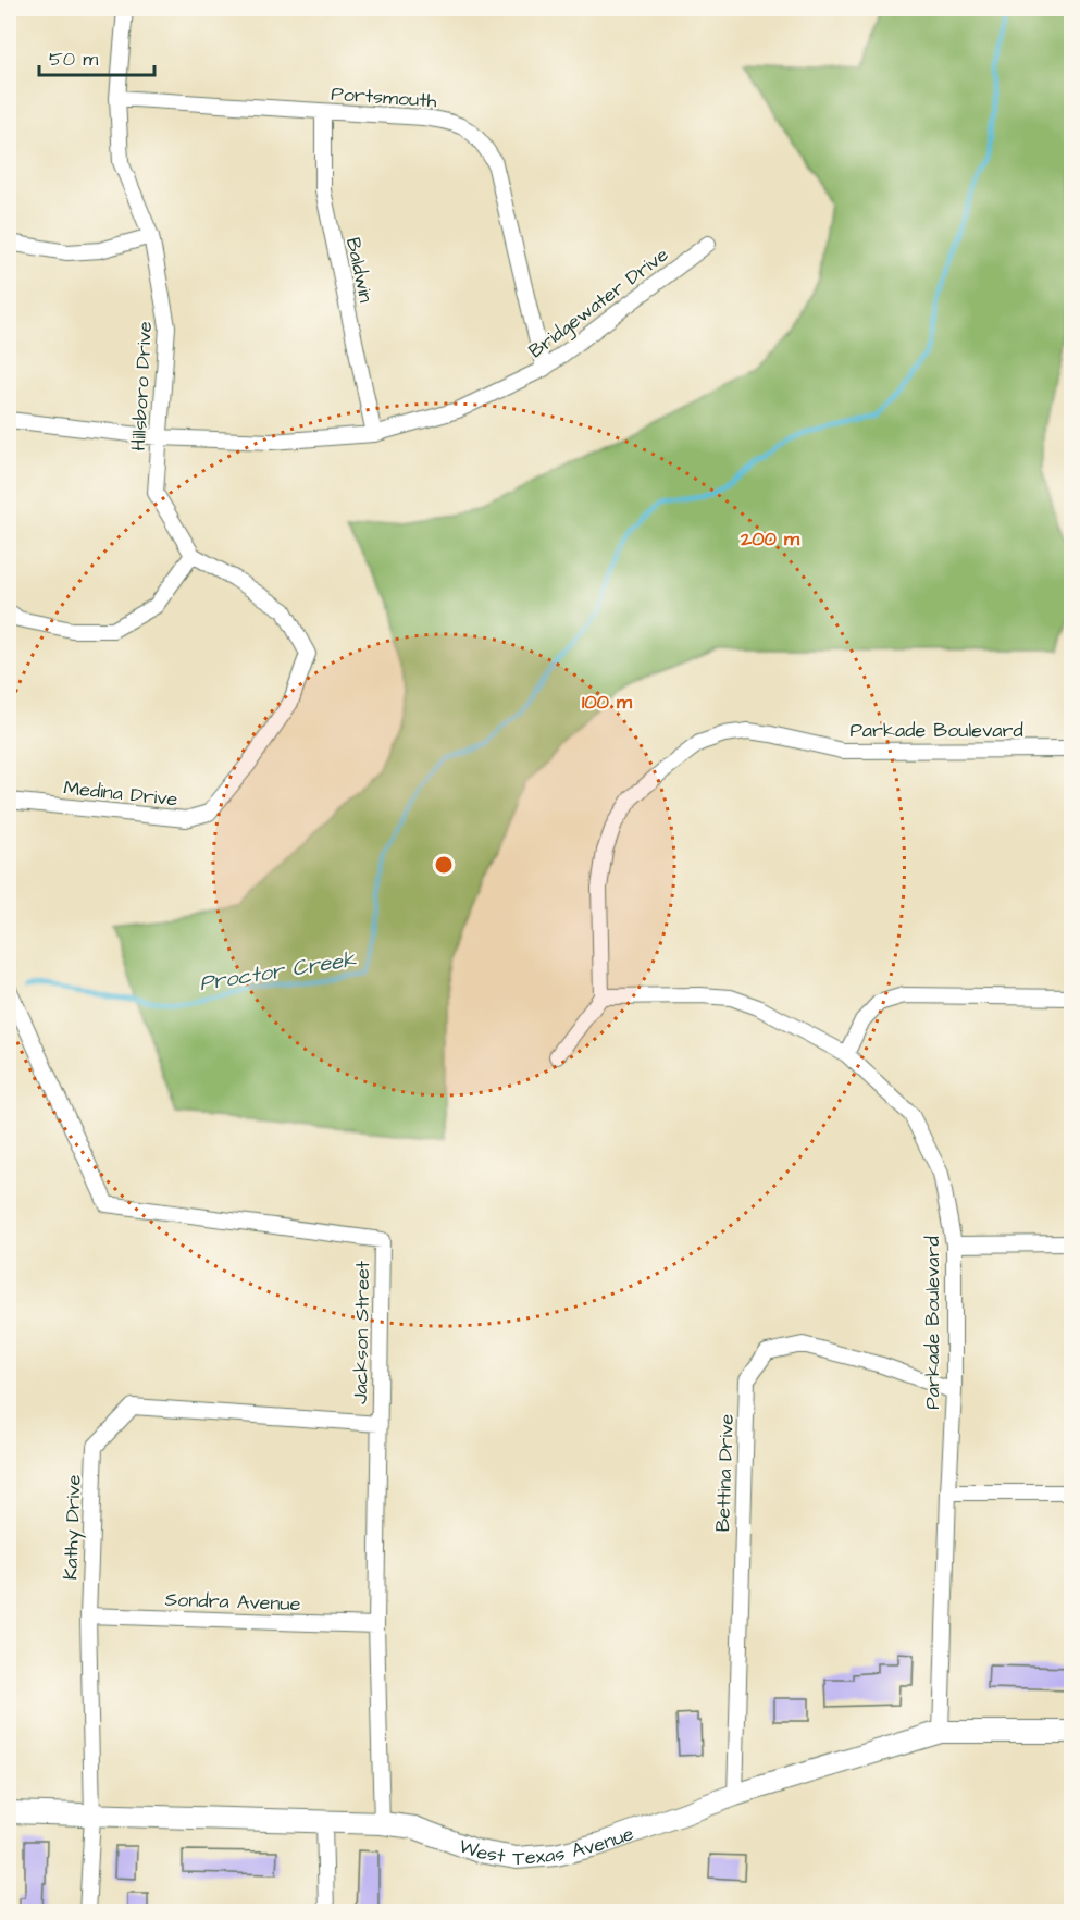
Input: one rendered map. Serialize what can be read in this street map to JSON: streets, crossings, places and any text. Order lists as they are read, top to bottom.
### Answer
{
  "streets": {
    "street": [
      "Portsmouth",
      "Baldwin",
      "Bridgewater Drive",
      "Hillsboro Drive",
      "Parkade Boulevard",
      "Medina Drive",
      "Jackson Street",
      "Bettina Drive",
      "Kathy Drive",
      "Sondra Avenue",
      "West Texas Avenue"
    ]
  },
  "crossings": [
    ["Portsmouth", "Baldwin"],
    ["Portsmouth", "Bridgewater Drive"],
    ["Portsmouth", "Hillsboro Drive"],
    ["Baldwin", "Bridgewater Drive"],
    ["Bridgewater Drive", "Hillsboro Drive"],
    ["Hillsboro Drive", "Medina Drive"],
    ["Parkade Boulevard", "Bettina Drive"],
    ["Parkade Boulevard", "West Texas Avenue"],
    ["Jackson Street", "Kathy Drive"],
    ["Jackson Street", "Sondra Avenue"],
    ["Jackson Street", "West Texas Avenue"],
    ["Bettina Drive", "West Texas Avenue"],
    ["Kathy Drive", "Sondra Avenue"],
    ["Kathy Drive", "West Texas Avenue"]
  ],
  "water": ["Proctor Creek"],
  "scale_bar": "50 m",
  "rings": ["200 m", "100 m"]
}
